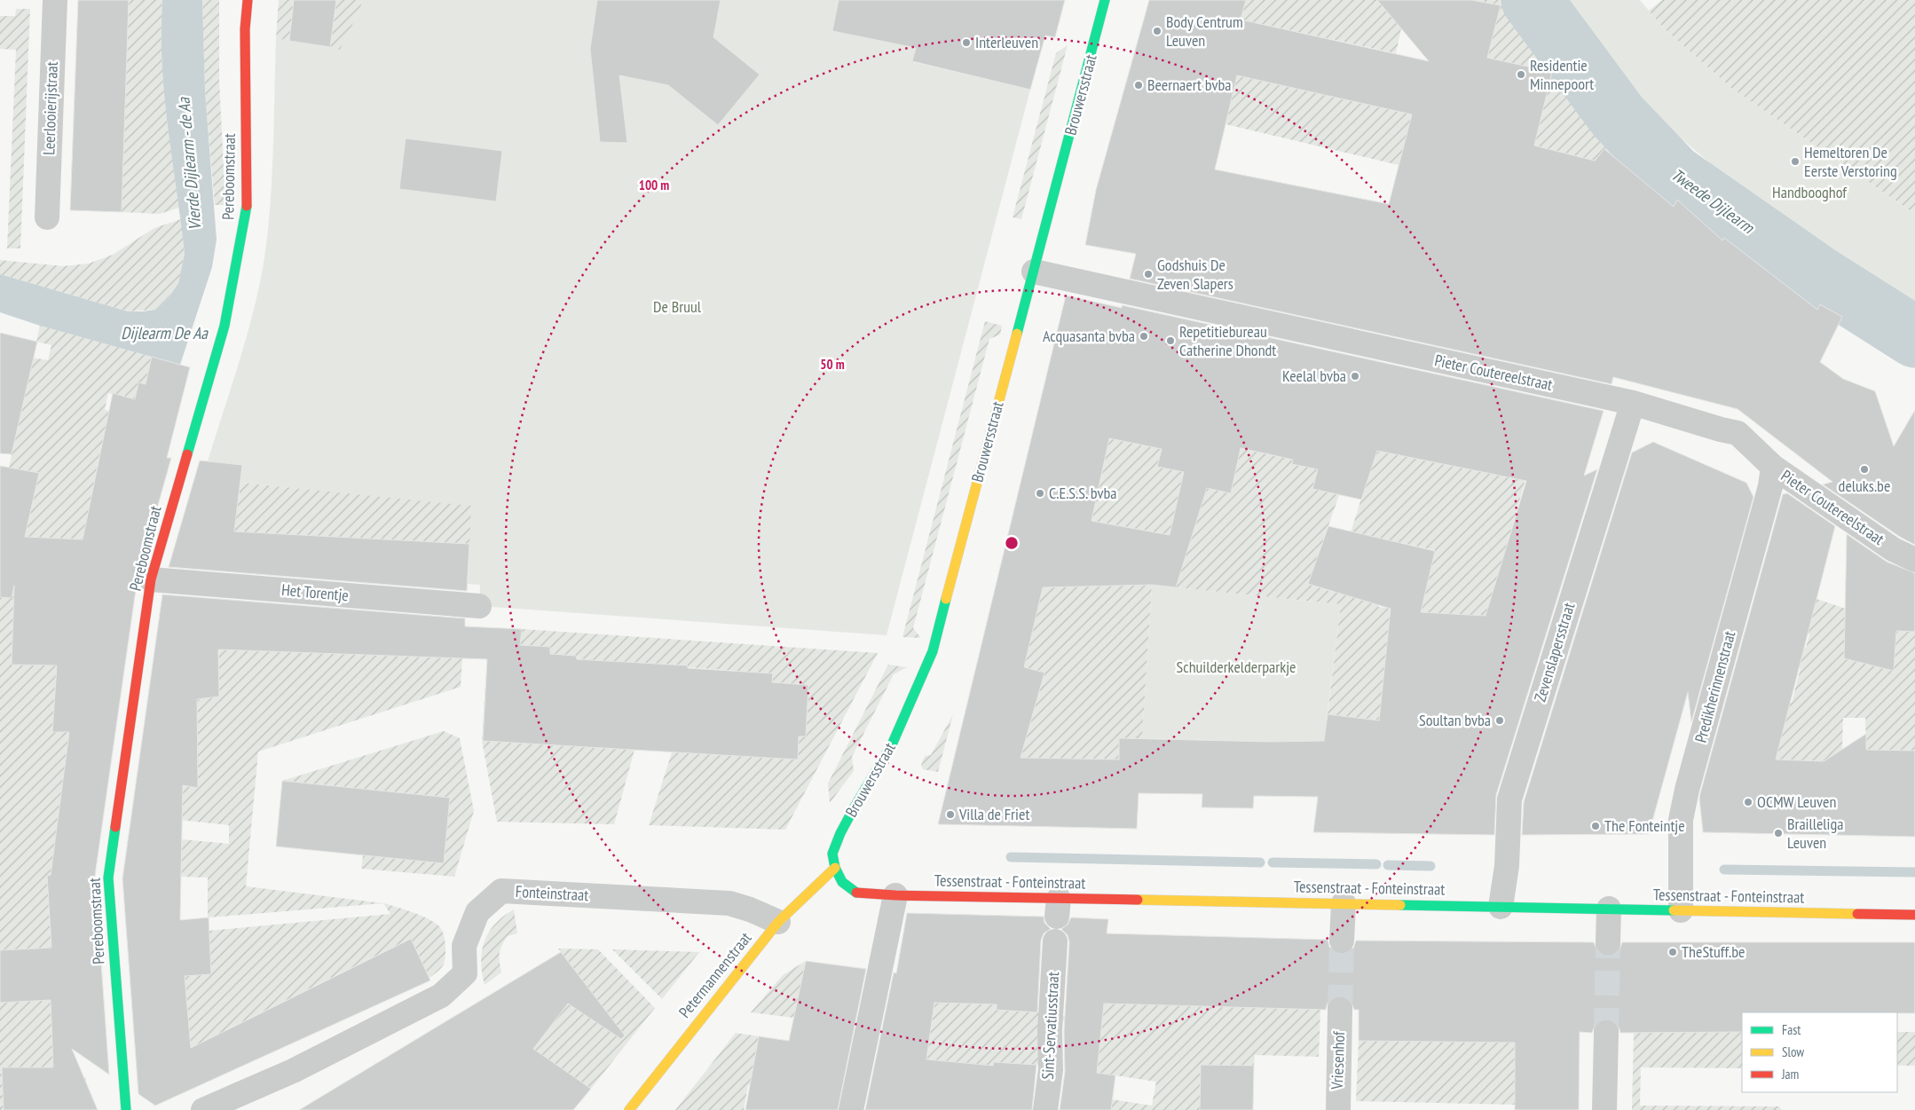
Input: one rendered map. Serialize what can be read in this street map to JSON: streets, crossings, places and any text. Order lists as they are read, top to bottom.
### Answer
{
  "streets": {
    "street": [
      "Brouwersstraat",
      "Leerlooierijstraat",
      "Pereboomstraat",
      "Pieter Coutereelstraat",
      "Het Torentje",
      "Zevenslapersstraat",
      "Predikherinnenstraat",
      "Tessenstraat - Fonteinstraat",
      "Fonteinstraat",
      "Petermannenstraat",
      "Sint-Servatiusstraat",
      "Vriesenhof"
    ]
  },
  "crossings": [
    ["Brouwersstraat", "Pieter Coutereelstraat"],
    ["Brouwersstraat", "Tessenstraat - Fonteinstraat"],
    ["Brouwersstraat", "Petermannenstraat"],
    ["Pereboomstraat", "Het Torentje"],
    ["Pieter Coutereelstraat", "Zevenslapersstraat"],
    ["Pieter Coutereelstraat", "Predikherinnenstraat"],
    ["Zevenslapersstraat", "Tessenstraat - Fonteinstraat"],
    ["Predikherinnenstraat", "Tessenstraat - Fonteinstraat"],
    ["Tessenstraat - Fonteinstraat", "Petermannenstraat"],
    ["Fonteinstraat", "Petermannenstraat"]
  ],
  "water": ["Vierde Dijlearm - de Aa", "Tweede Dijlearm", "Dijlearm De Aa"],
  "parks": ["Handbooghof", "De Bruul", "Schuilderkelderparkje"],
  "places": [
    "Body Centrum Leuven",
    "Interleuven",
    "Residentie Minnepoort",
    "Beernaert bvba",
    "Hemeltoren De Eerste Verstoring",
    "Godshuis De Zeven Slapers",
    "Acquasanta bvba",
    "Repetitiebureau Catherine Dhondt",
    "Keelal bvba",
    "deluks.be",
    "C.E.S.S. bvba",
    "Soultan bvba",
    "OCMW Leuven",
    "Villa de Friet",
    "The Fonteintje",
    "Brailleliga Leuven",
    "TheStuff.be"
  ],
  "legend": ["Fast", "Slow", "Jam"],
  "rings": ["100 m", "50 m"]
}
